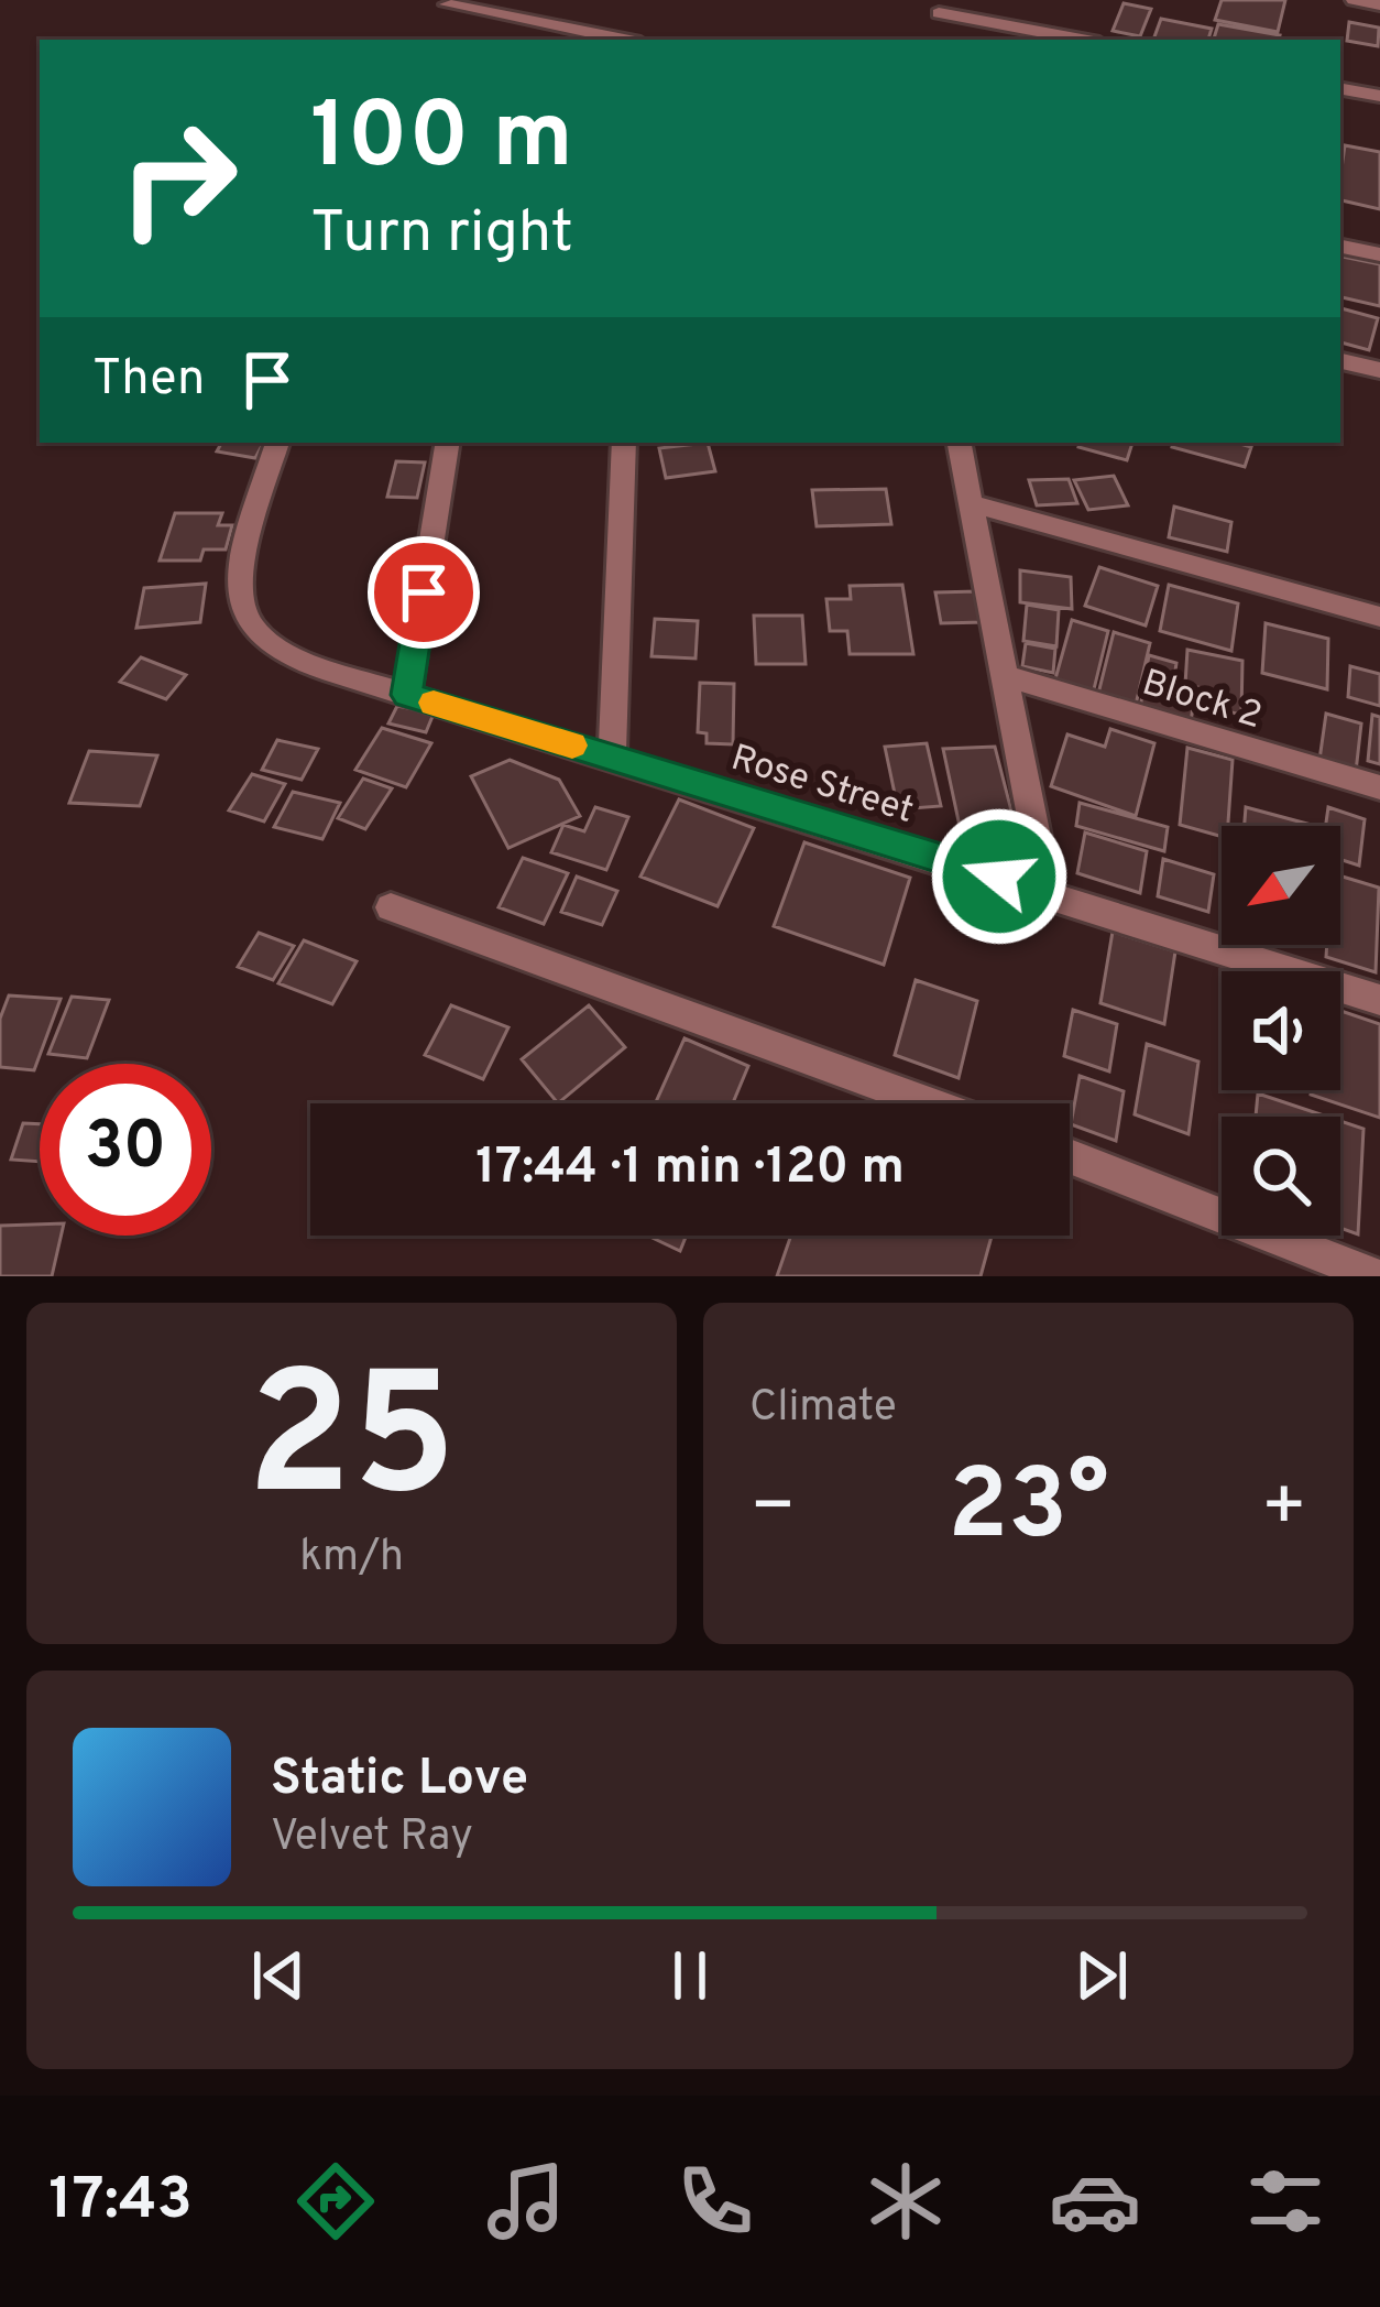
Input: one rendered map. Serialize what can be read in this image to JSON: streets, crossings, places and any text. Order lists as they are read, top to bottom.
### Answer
{
  "streets": {
    "street": ["Block 2", "Rose Street"]
  },
  "north": "bottom left",
  "page": {
    "turn": ["100 m", "Turn right"],
    "then": "Then",
    "limit": "30",
    "trip": "17:44 · 1 min · 120 m",
    "tile": [
      ["25", "km/h"],
      "Climate"
    ],
    "heat": ["−", "23°", "+"],
    "song": ["Static Love", "Velvet Ray"],
    "tabs": "17:43"
  }
}
